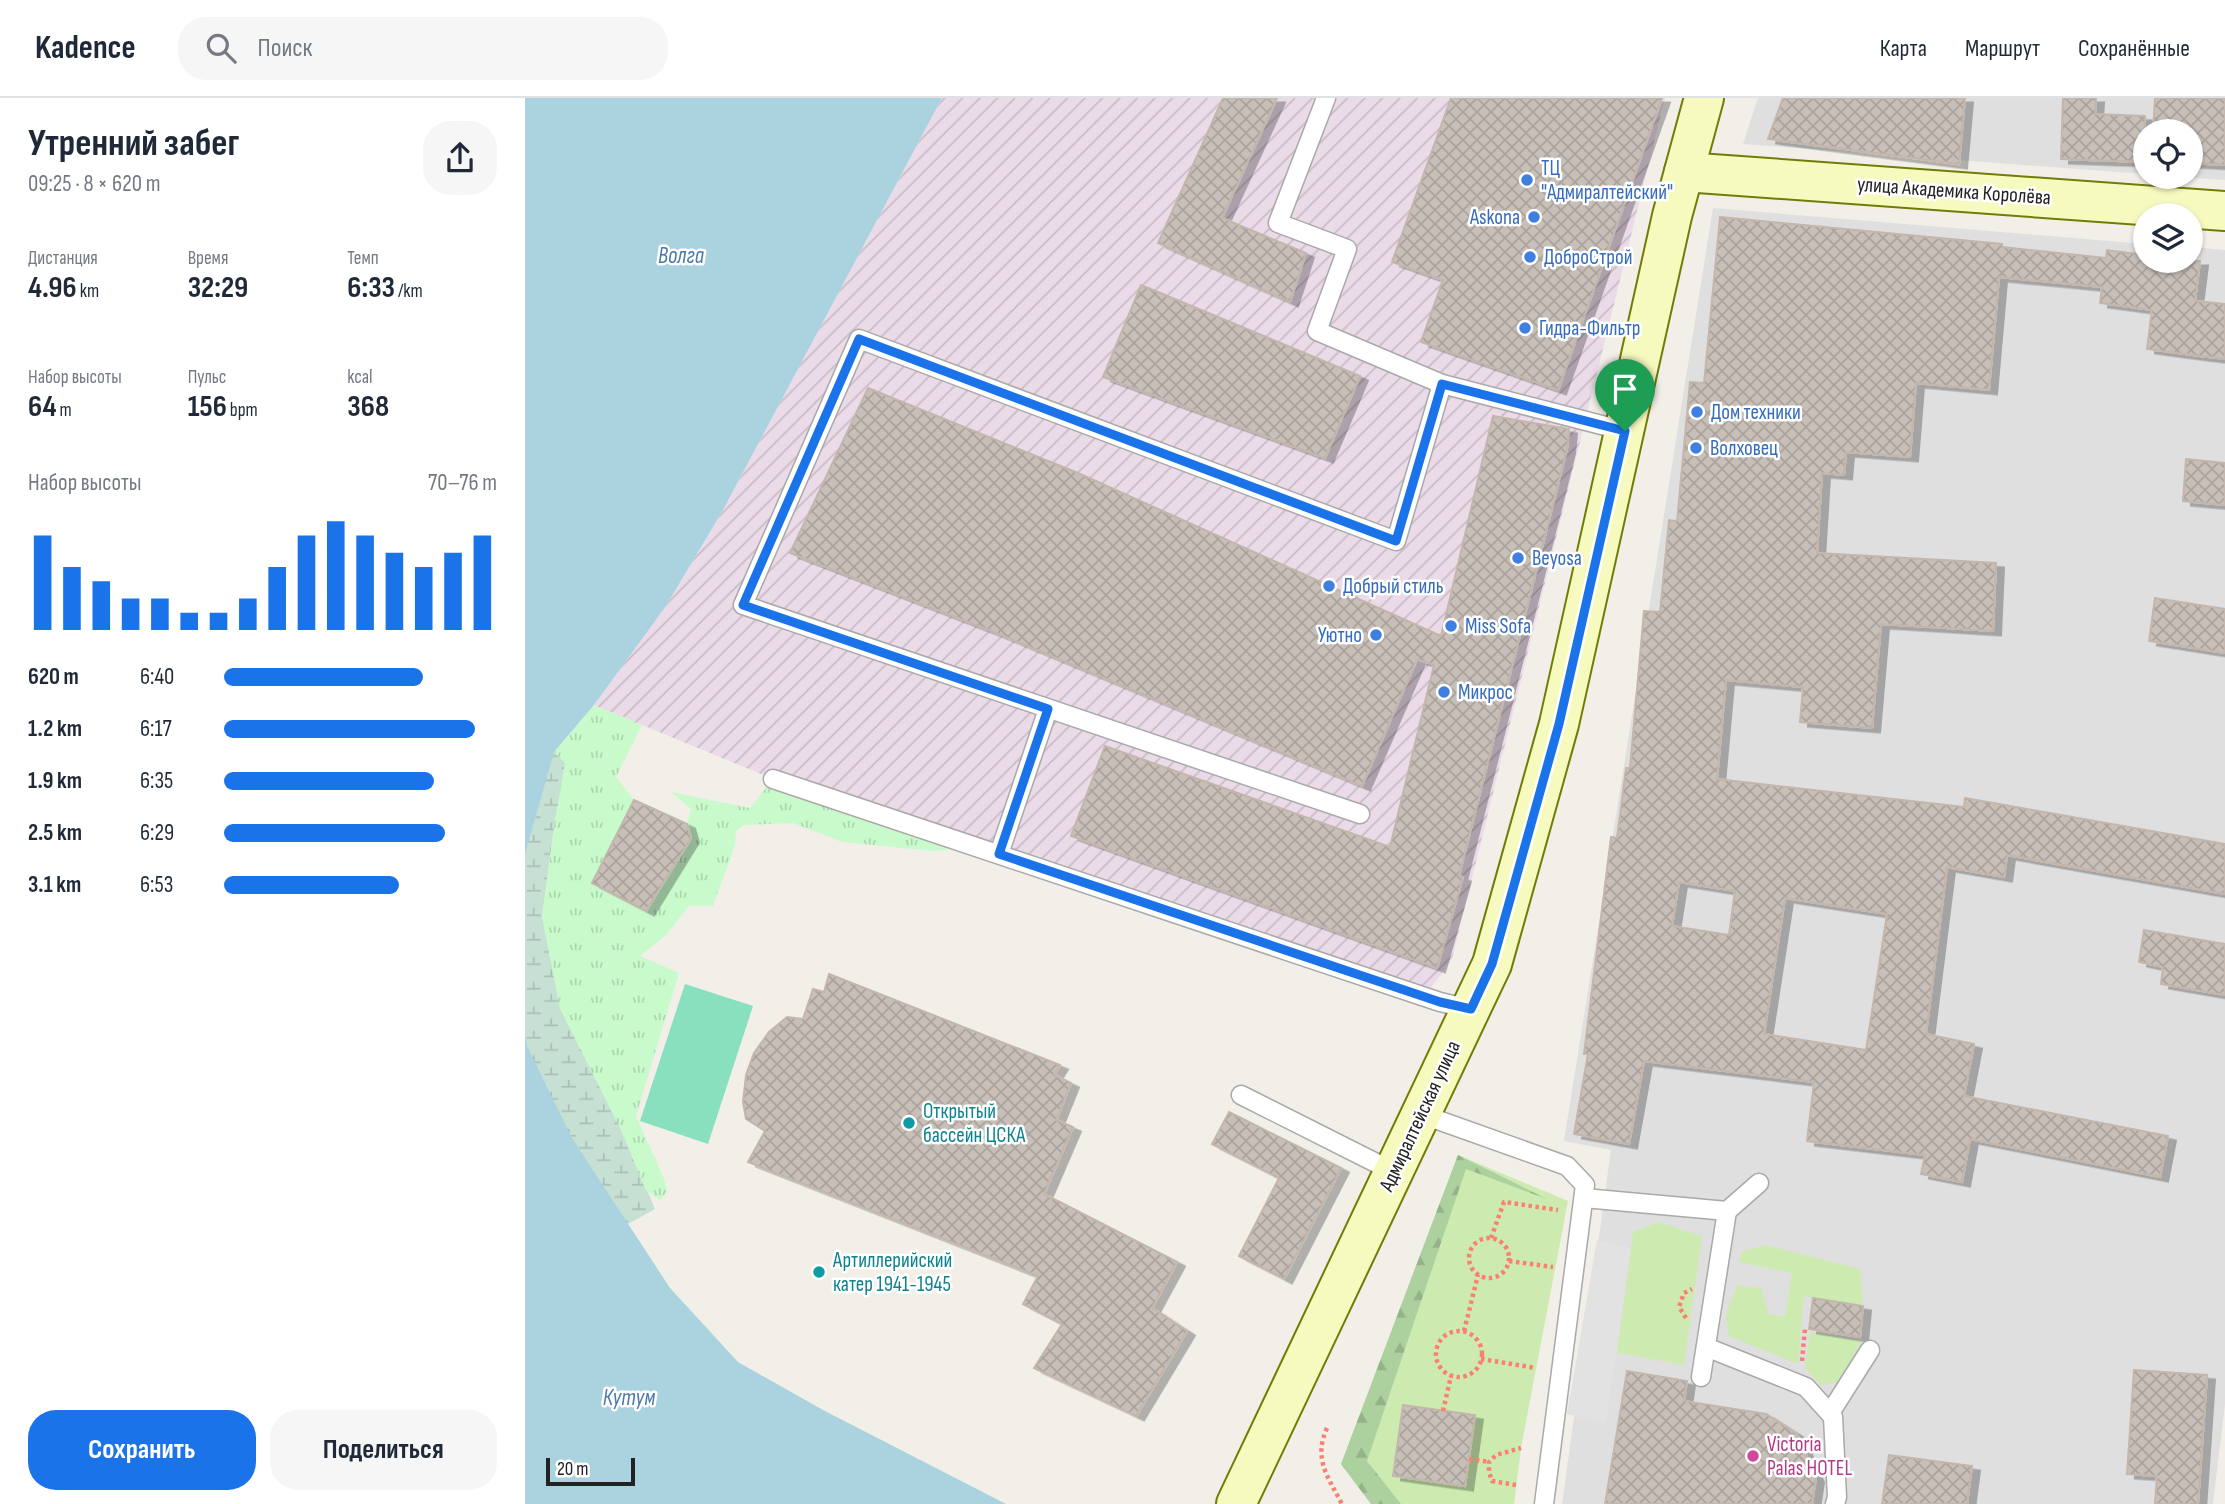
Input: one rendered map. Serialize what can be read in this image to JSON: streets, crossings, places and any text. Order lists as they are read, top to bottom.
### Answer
{
  "streets": {
    "main road": ["улица Академика Королёва", "Адмиралтейская улица"]
  },
  "crossings": [
    ["улица Академика Королёва", "Адмиралтейская улица"]
  ],
  "water": ["Волга", "Кутум"],
  "places": [
    "ТЦ \"Адмиралтейский\"",
    "Askona",
    "ДоброСтрой",
    "Гидра-Фильтр",
    "Дом техники",
    "Волховец",
    "Beyosa",
    "Добрый стиль",
    "Miss Sofa",
    "Уютно",
    "Микрос",
    "Открытый бассейн ЦСКА",
    "Артиллерийский катер 1941-1945",
    "Victoria Palas HOTEL"
  ],
  "scale_bar": "20 m",
  "page": {
    "header": "Kadence",
    "search": "Поиск",
    "nav": ["Карта", "Маршрут", "Сохранённые"],
    "heading": ["Утренний забег", "09:25 · 8 × 620 m"],
    "stats": [
      ["Дистанция", "4.96 km"],
      ["Время", "32:29"],
      ["Темп", "6:33 /km"],
      ["Набор высоты", "64 m"],
      ["Пульс", "156 bpm"],
      ["kcal", "368"]
    ],
    "chart": ["Набор высоты", "70–76 m"],
    "list": [
      {
        "name": "620 m",
        "note": "6:40"
      },
      {
        "name": "1.2 km",
        "note": "6:17"
      },
      {
        "name": "1.9 km",
        "note": "6:35"
      },
      {
        "name": "2.5 km",
        "note": "6:29"
      },
      {
        "name": "3.1 km",
        "note": "6:53"
      }
    ],
    "buttons": ["Сохранить", "Поделиться"],
    "scale": "20 m"
  }
}
